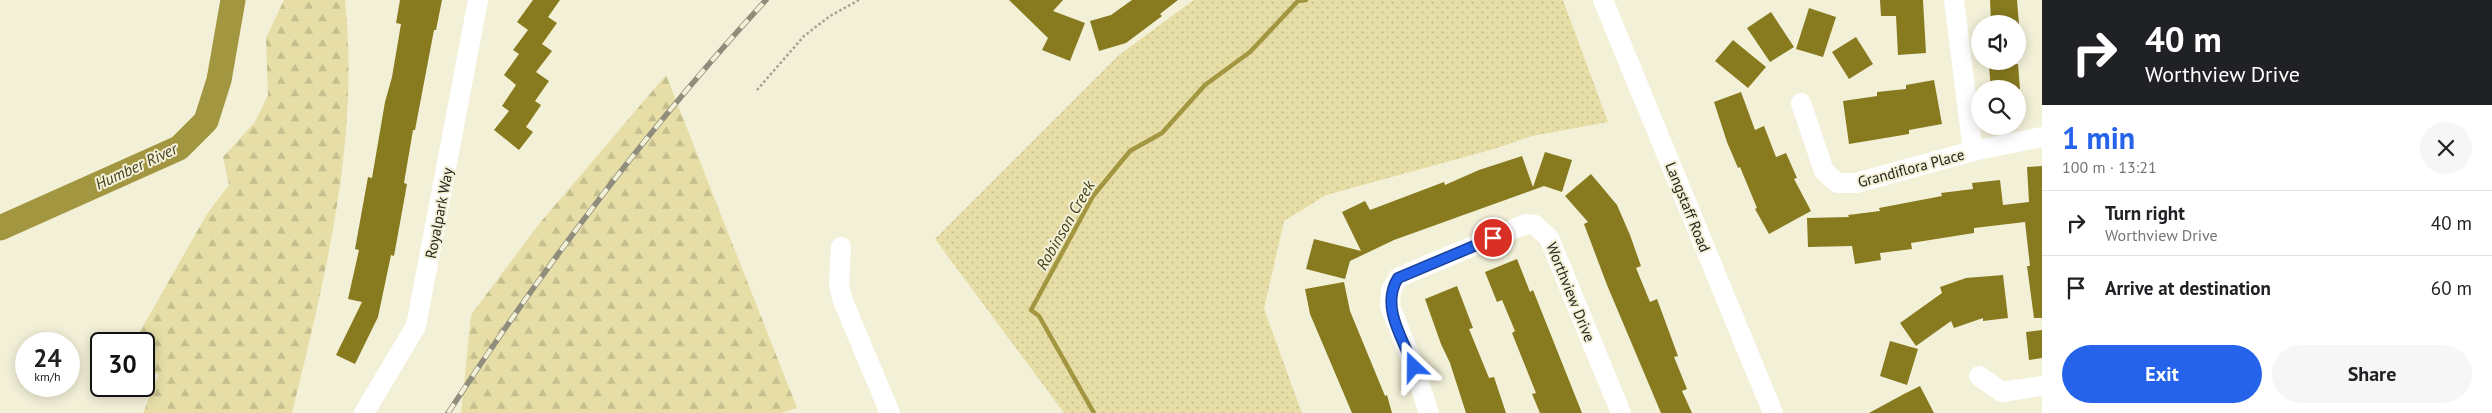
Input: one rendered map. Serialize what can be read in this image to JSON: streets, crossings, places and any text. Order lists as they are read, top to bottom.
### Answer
{
  "streets": {
    "street": [
      "Grandiflora Place",
      "Langstaff Road",
      "Royalpark Way",
      "Worthview Drive"
    ]
  },
  "water": ["Humber River", "Robinson Creek"],
  "page": {
    "turn": ["40 m", "Worthview Drive"],
    "heading": ["1 min", "100 m · 13:21"],
    "list": [
      {
        "name": "Turn right",
        "note": "Worthview Drive",
        "value": "40 m"
      },
      {
        "name": "Arrive at destination",
        "value": "60 m"
      }
    ],
    "speed": "24 km/h",
    "limit": "30",
    "buttons": ["Exit", "Share"]
  }
}
